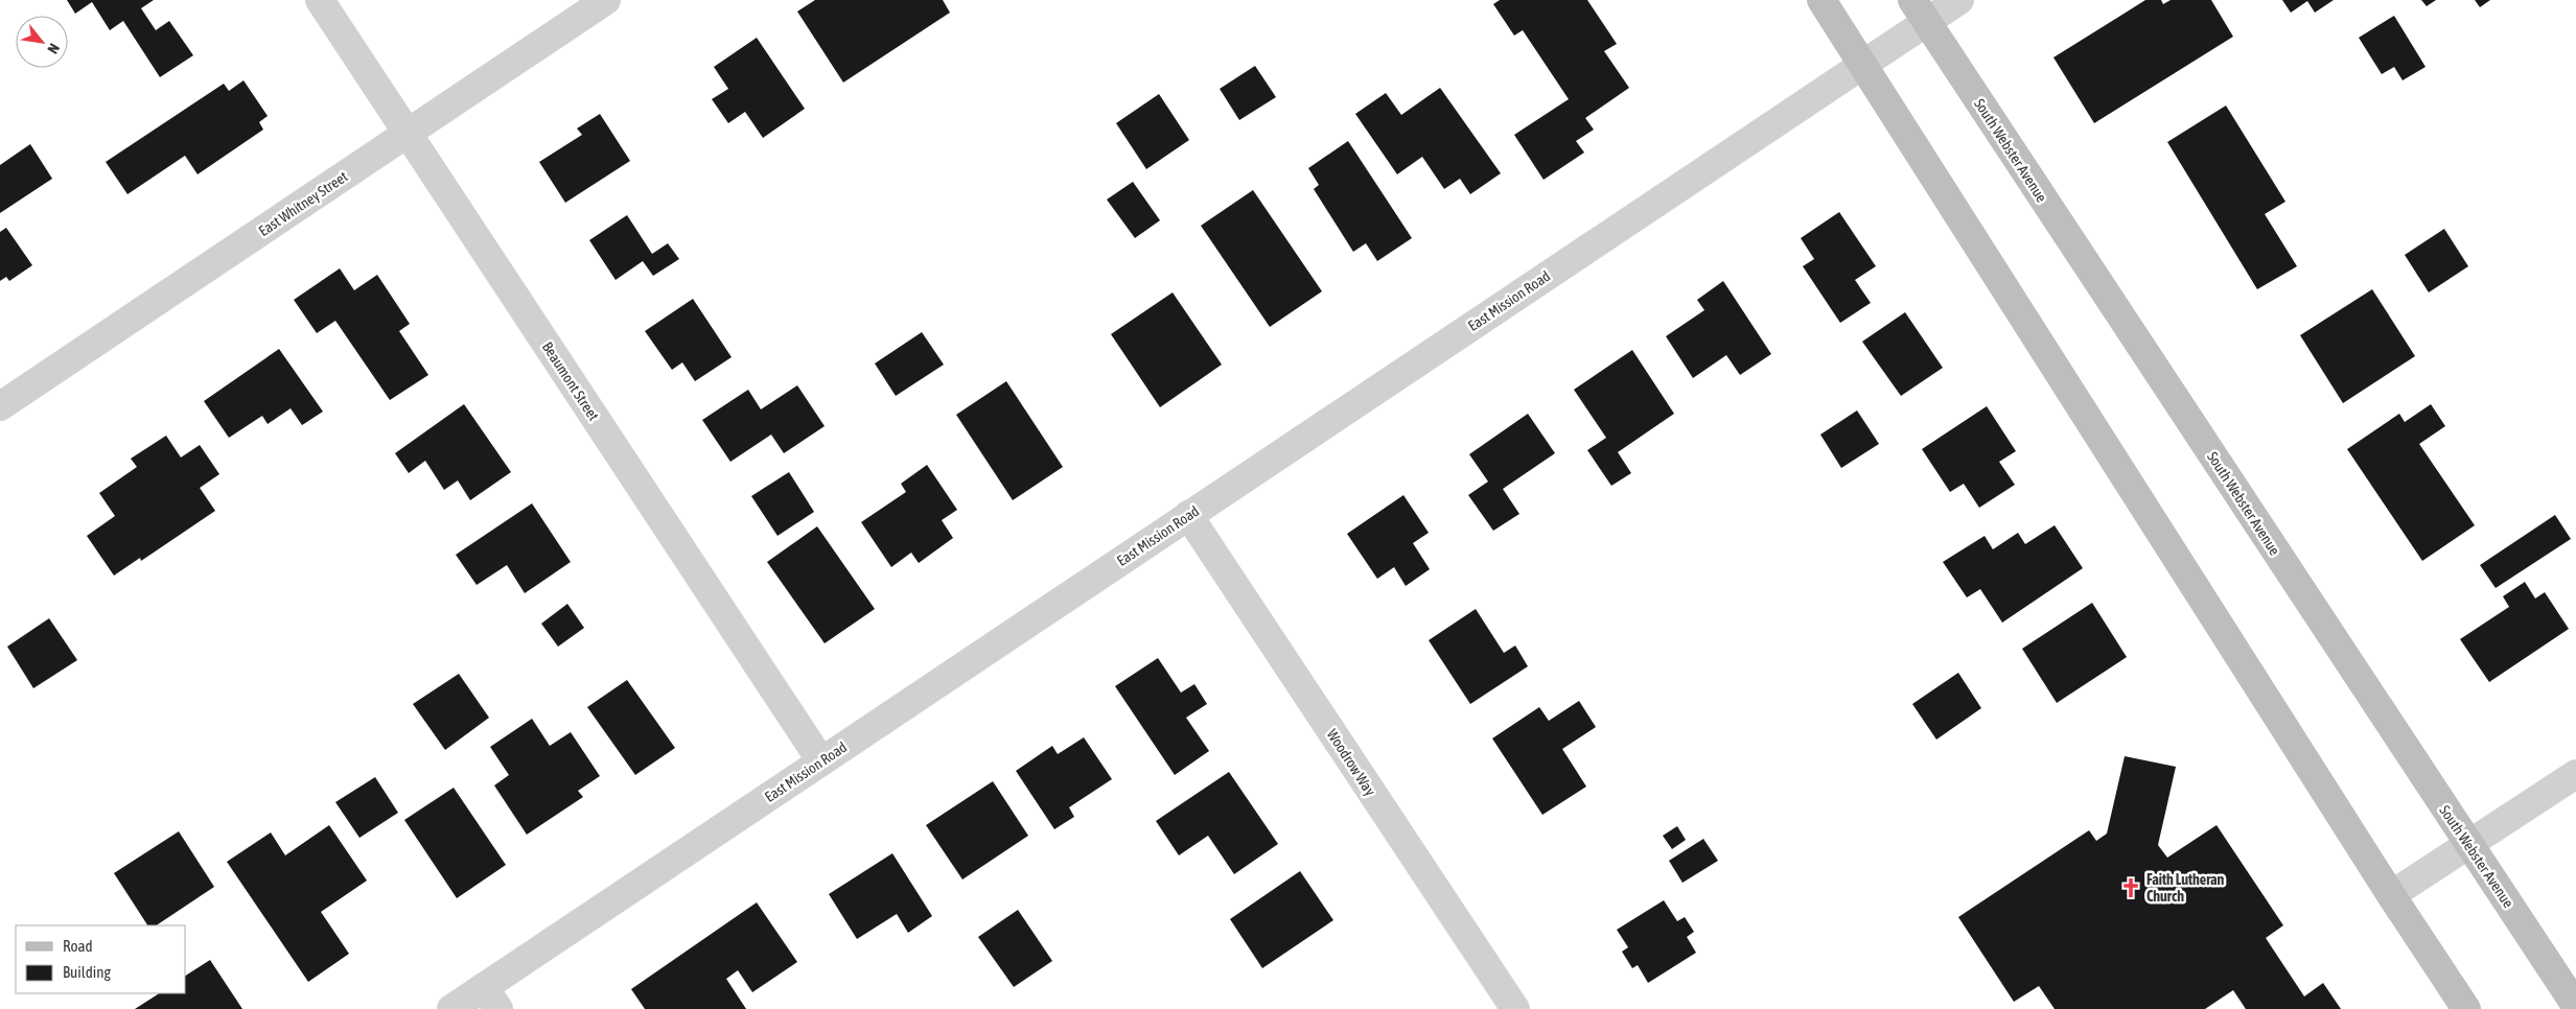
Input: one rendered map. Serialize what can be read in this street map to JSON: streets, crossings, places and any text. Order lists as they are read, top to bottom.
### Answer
{
  "streets": {
    "main road": ["South Webster Avenue"],
    "street": [
      "East Whitney Street",
      "East Mission Road",
      "Beaumont Street",
      "Woodrow Way"
    ]
  },
  "crossings": [
    ["South Webster Avenue", "East Mission Road"],
    ["East Whitney Street", "Beaumont Street"],
    ["East Mission Road", "Beaumont Street"],
    ["East Mission Road", "Woodrow Way"]
  ],
  "places": {
    "church": ["Faith Lutheran Church"]
  },
  "legend": ["Road", "Building"],
  "north": "bottom right"
}
